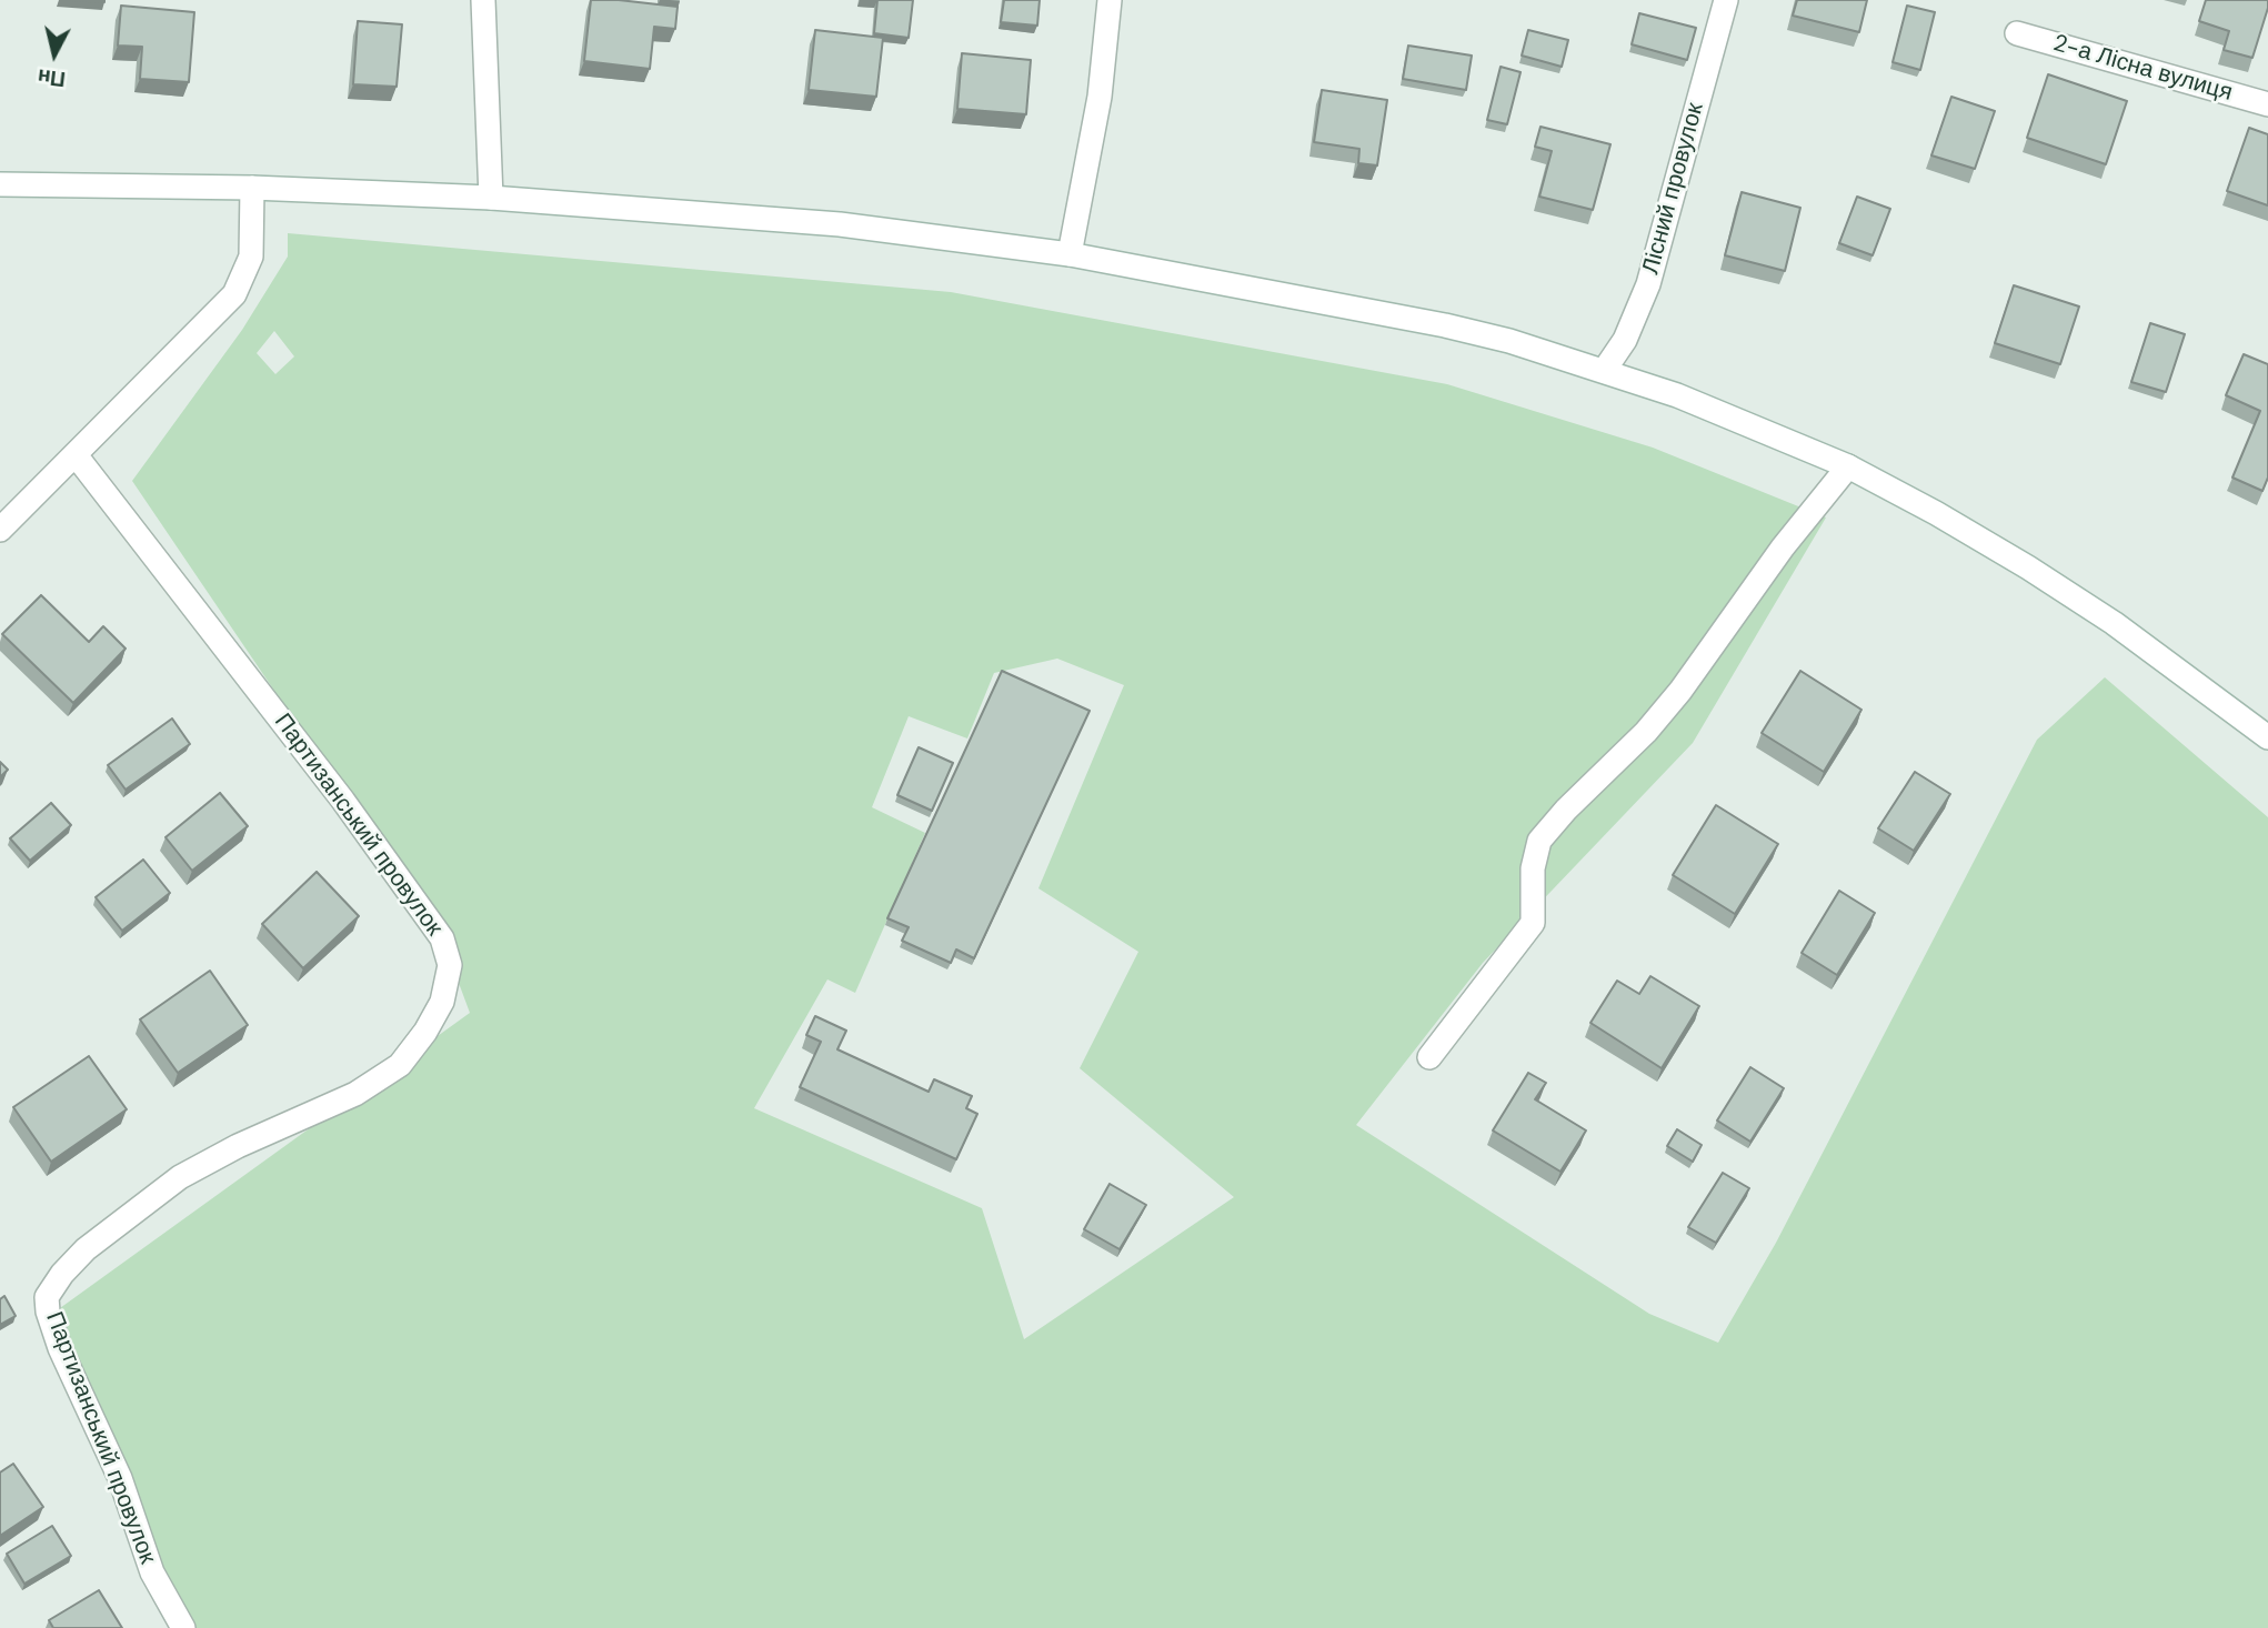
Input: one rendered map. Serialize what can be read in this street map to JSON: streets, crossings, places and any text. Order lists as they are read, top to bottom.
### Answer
{
  "streets": {
    "street": ["2-а Лісна вулиця", "Лісний провулок", "Партизанський провулок"]
  },
  "north": "bottom"
}
